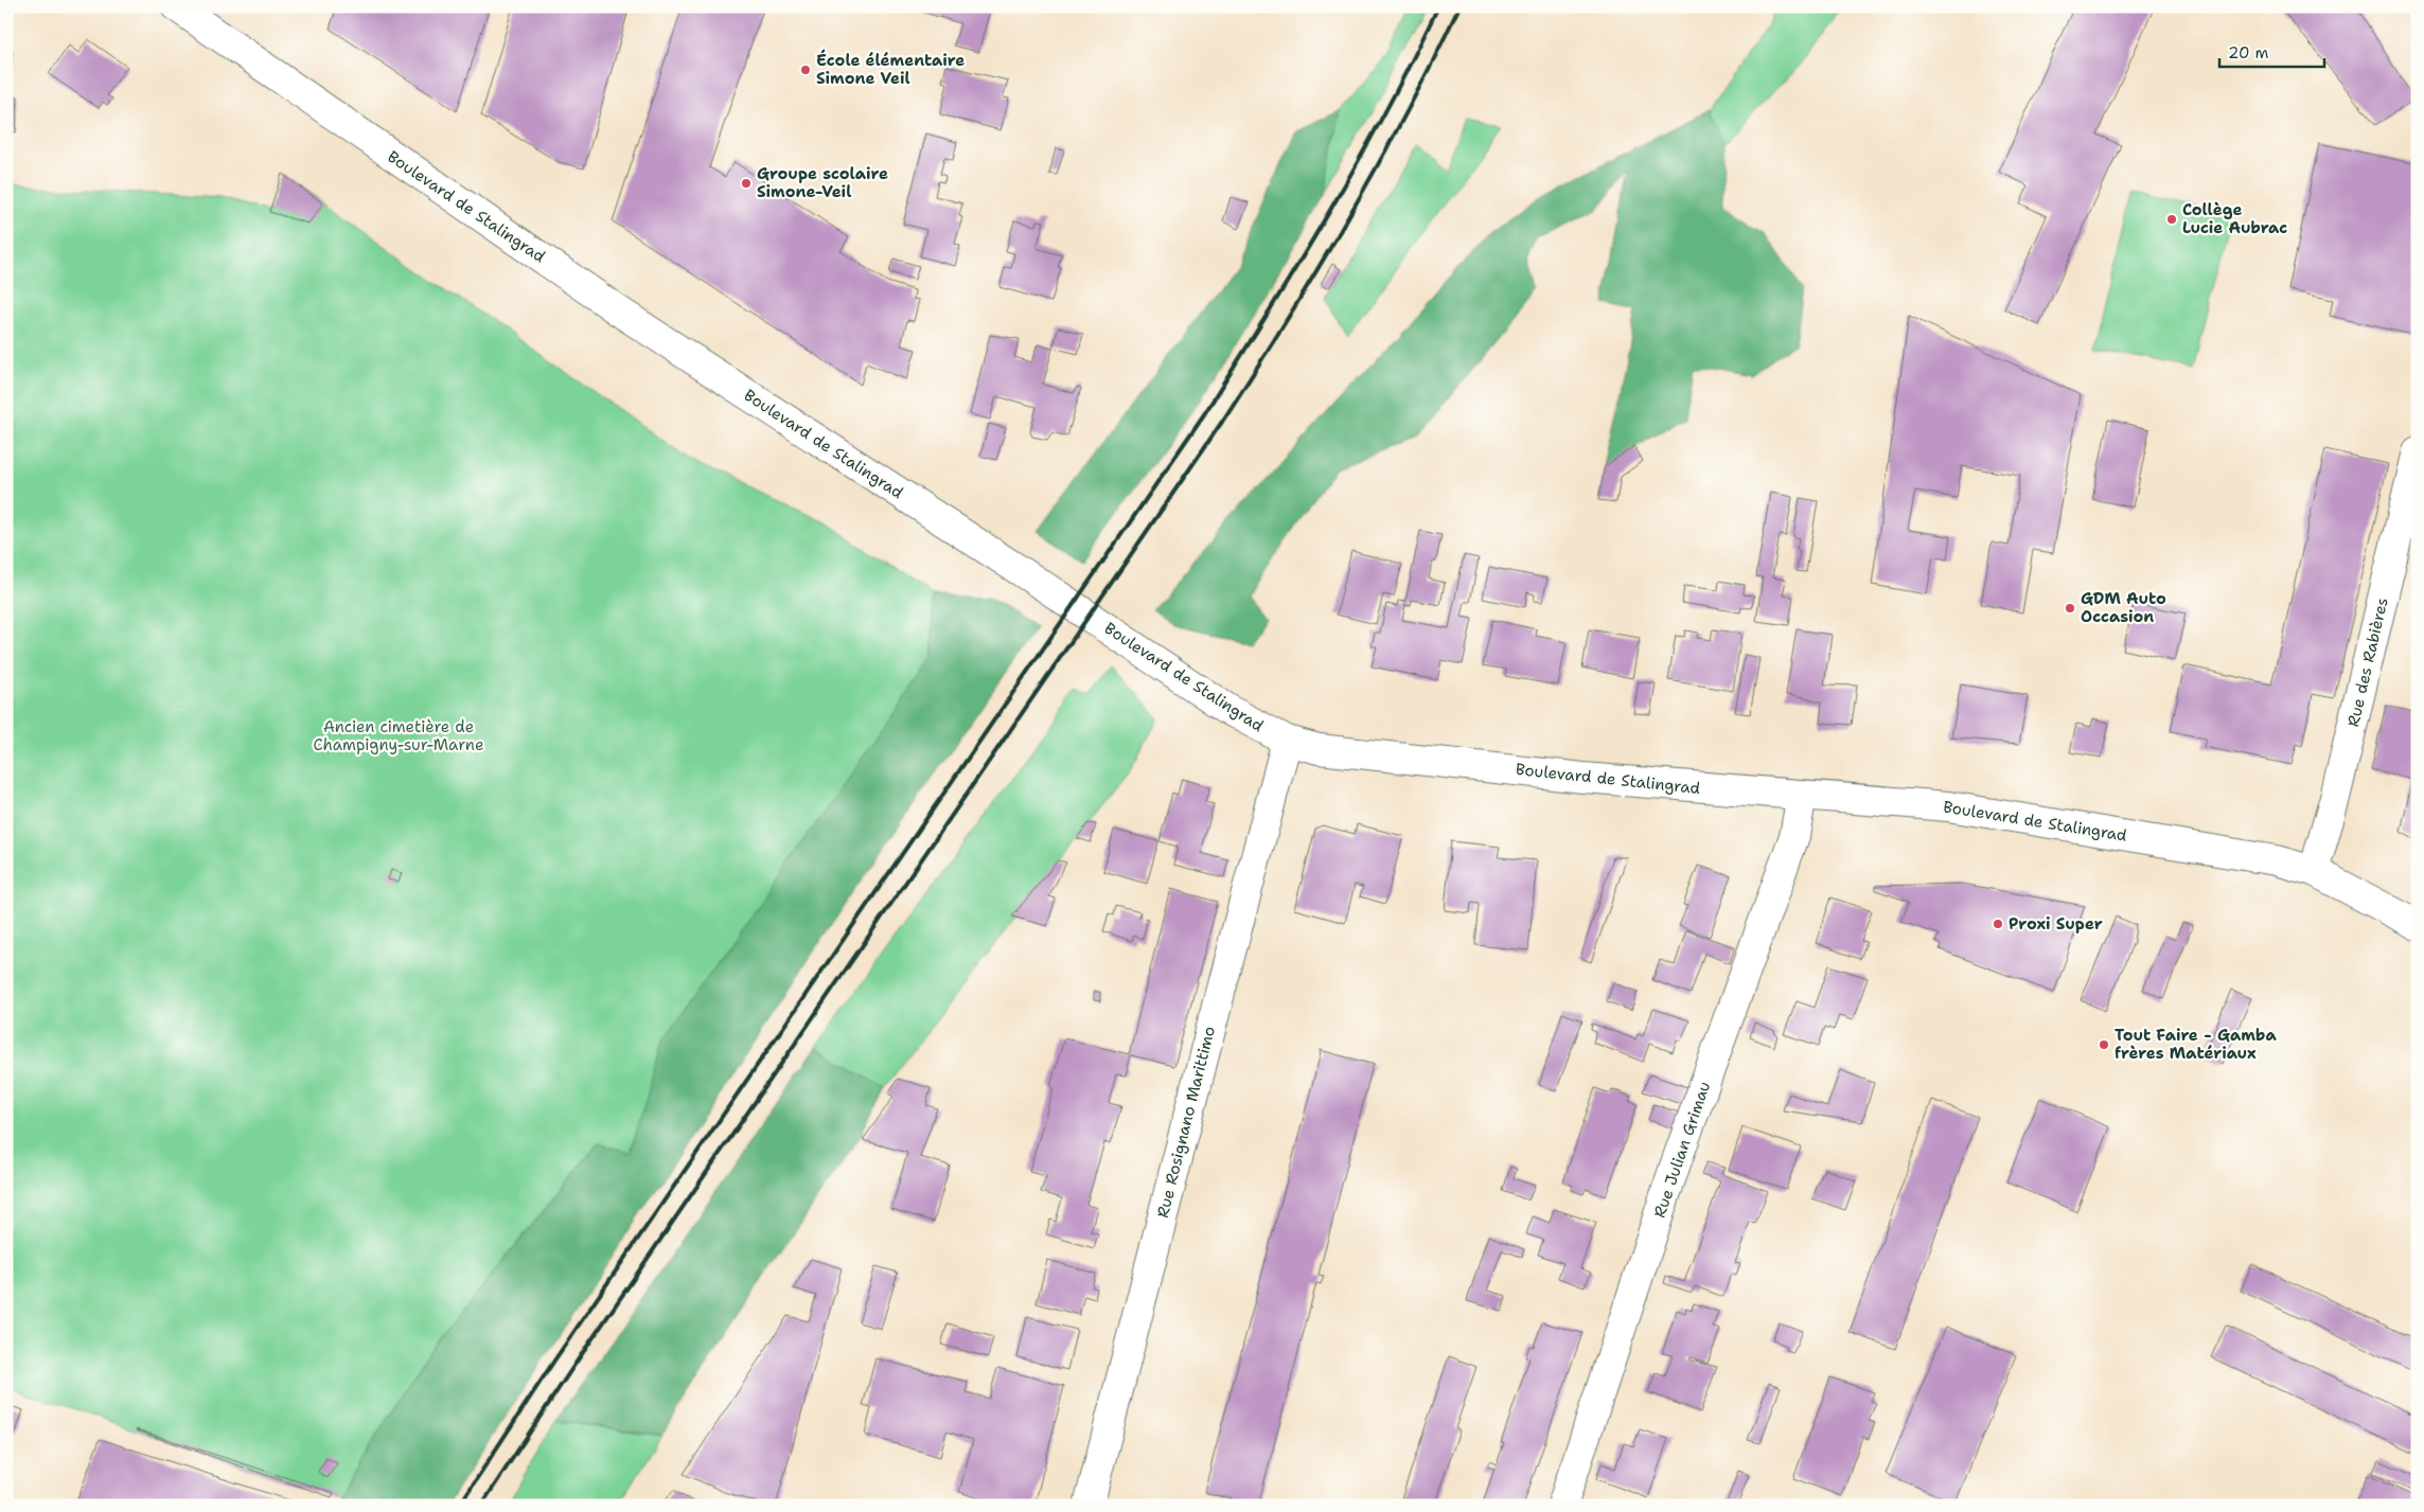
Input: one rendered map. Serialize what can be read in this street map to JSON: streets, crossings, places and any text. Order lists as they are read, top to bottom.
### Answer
{
  "streets": {
    "main road": [
      "Boulevard de Stalingrad",
      "Rue des Rabières",
      "Rue Rosignano Marittimo",
      "Rue Julian Grimau"
    ]
  },
  "crossings": [
    ["Boulevard de Stalingrad", "Rue des Rabières"],
    ["Boulevard de Stalingrad", "Rue Rosignano Marittimo"],
    ["Boulevard de Stalingrad", "Rue Julian Grimau"]
  ],
  "parks": ["Ancien cimetière de Champigny-sur-Marne"],
  "places": [
    "École élémentaire Simone Veil",
    "Groupe scolaire Simone-Veil",
    "Collège Lucie Aubrac",
    "GDM Auto Occasion",
    "Proxi Super",
    "Tout Faire - Gamba frères Matériaux"
  ],
  "scale_bar": "20 m"
}
